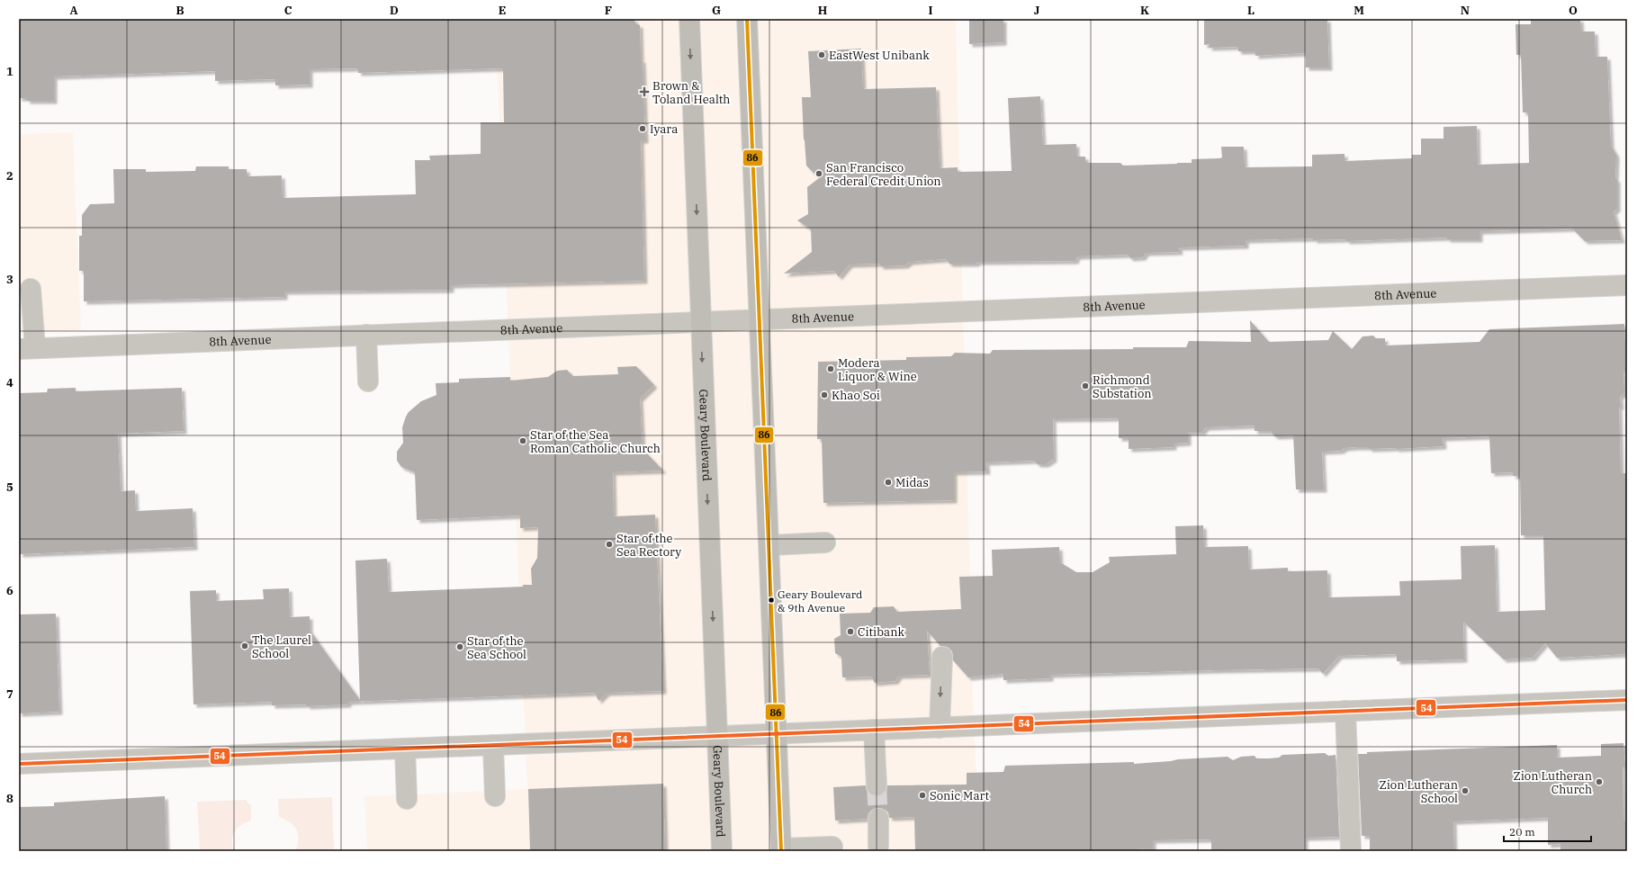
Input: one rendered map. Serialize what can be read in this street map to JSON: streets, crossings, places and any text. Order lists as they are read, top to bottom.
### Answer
{
  "streets": {
    "main road": ["Geary Boulevard"],
    "street": ["8th Avenue"]
  },
  "crossings": [
    ["8th Avenue", "Geary Boulevard"]
  ],
  "places": {
    "other": [
      "EastWest Unibank",
      "Iyara",
      "San Francisco Federal Credit Union",
      "Modera Liquor & Wine",
      "Richmond Substation",
      "Khao Soi",
      "Star of the Sea Roman Catholic Church",
      "Midas",
      "Star of the Sea Rectory",
      "Geary Boulevard & 9th Avenue",
      "Citibank",
      "The Laurel School",
      "Star of the Sea School",
      "Zion Lutheran Church",
      "Zion Lutheran School",
      "Sonic Mart"
    ],
    "health": ["Brown & Toland Health"]
  },
  "lines": ["transit line 86", "transit line 54"],
  "scale_bar": "20 m",
  "grid": {
    "columns": [
      "A",
      "B",
      "C",
      "D",
      "E",
      "F",
      "G",
      "H",
      "I",
      "J",
      "K",
      "L",
      "M",
      "N",
      "O"
    ],
    "rows": [
      "1",
      "2",
      "3",
      "4",
      "5",
      "6",
      "7",
      "8"
    ]
  }
}
